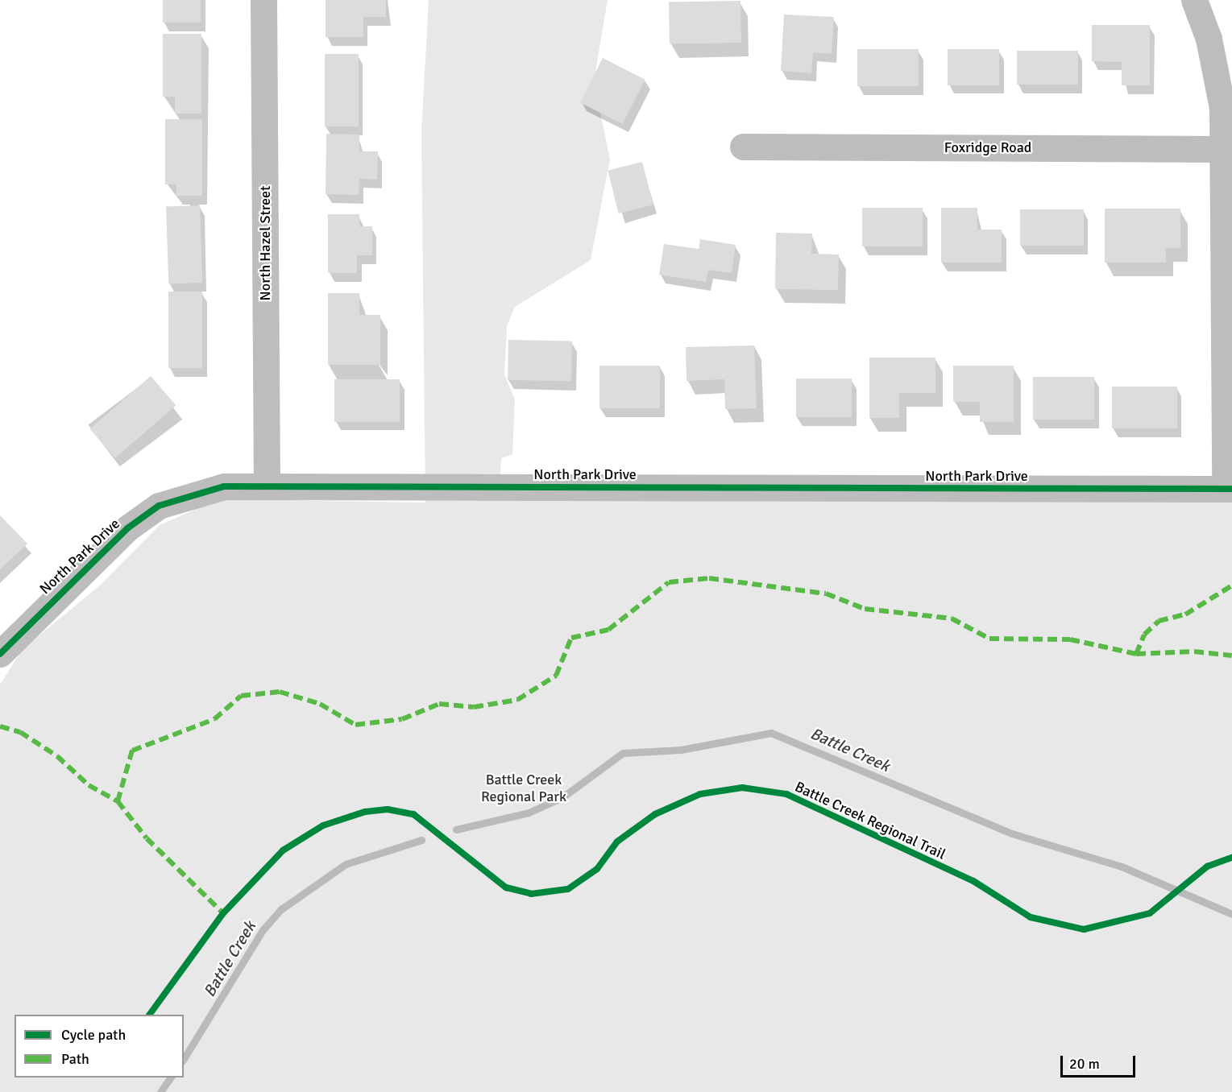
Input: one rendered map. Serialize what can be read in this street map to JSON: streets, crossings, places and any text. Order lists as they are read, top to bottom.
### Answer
{
  "streets": {
    "street": ["Foxridge Road", "North Hazel Street", "North Park Drive"],
    "cycle path": ["Battle Creek Regional Trail"]
  },
  "crossings": [
    ["North Hazel Street", "North Park Drive"]
  ],
  "water": ["Battle Creek"],
  "parks": ["Battle Creek Regional Park"],
  "legend": ["Cycle path", "Path"],
  "scale_bar": "20 m"
}
